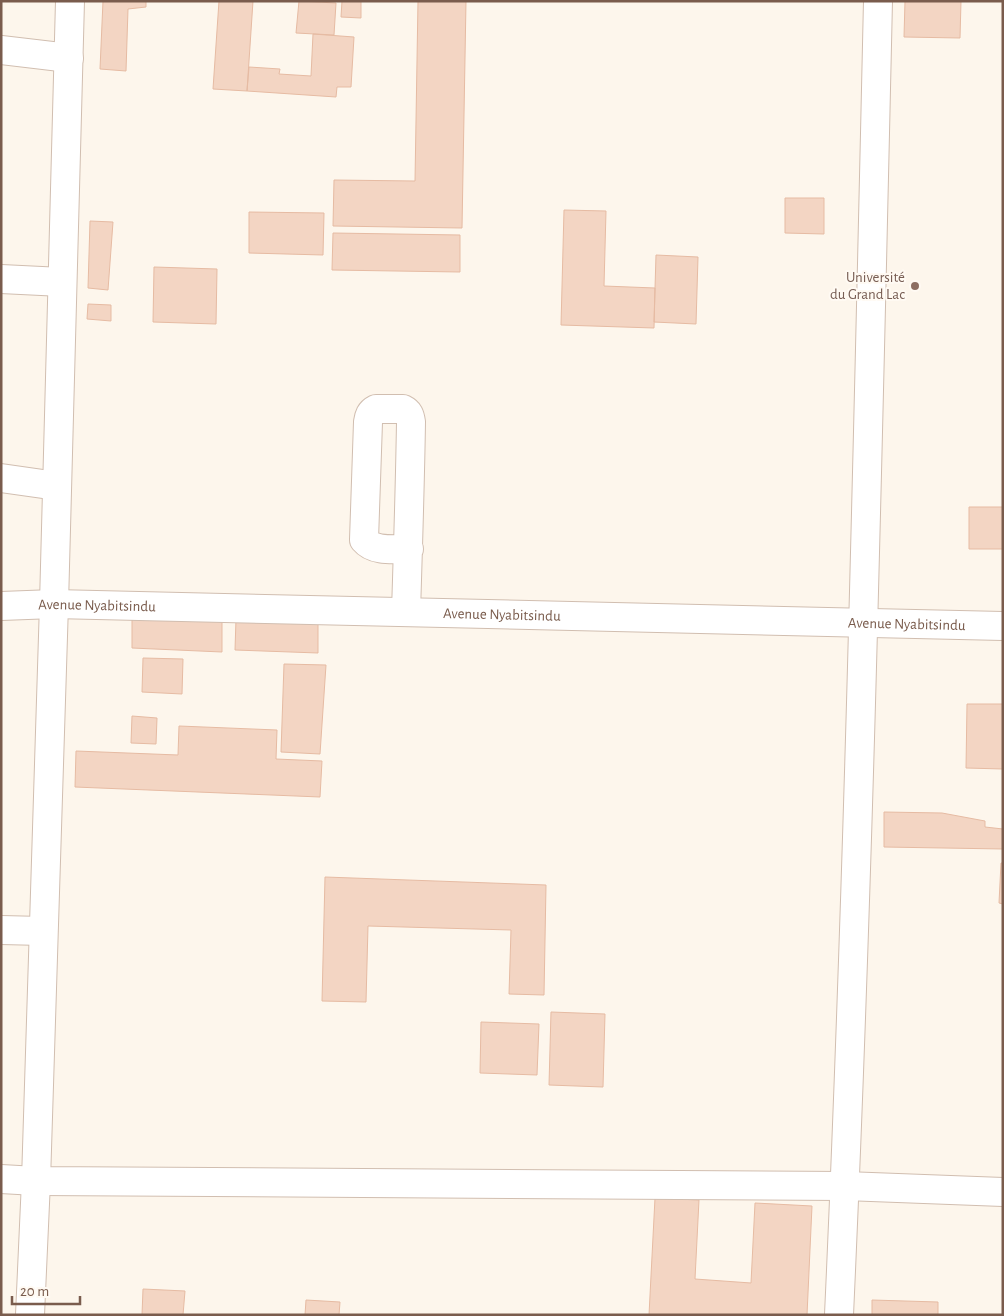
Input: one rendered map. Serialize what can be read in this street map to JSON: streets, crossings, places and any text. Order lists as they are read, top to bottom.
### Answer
{
  "streets": {
    "street": ["Avenue Nyabitsindu"]
  },
  "places": ["Université du Grand Lac"],
  "scale_bar": "20 m"
}
